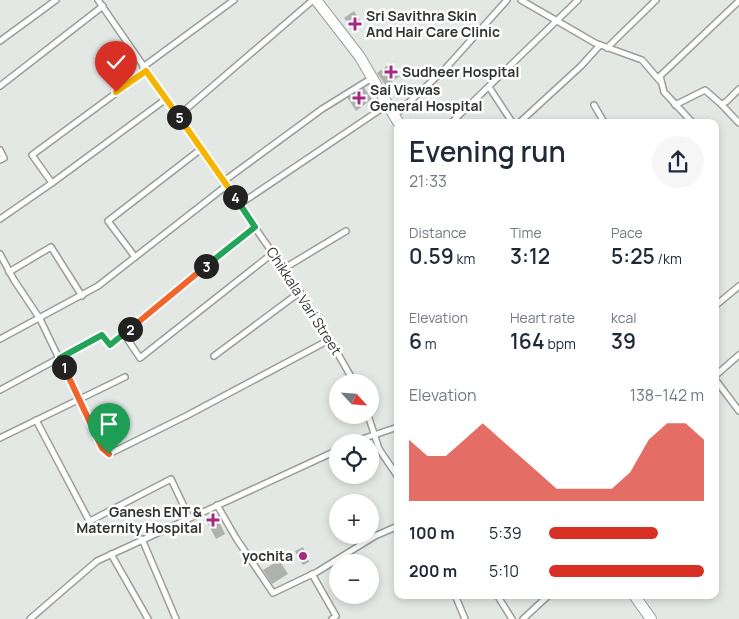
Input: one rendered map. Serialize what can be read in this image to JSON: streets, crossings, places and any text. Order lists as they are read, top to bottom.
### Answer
{
  "streets": {
    "street": ["Chikkala Vari Street"]
  },
  "places": {
    "health": [
      "Sri Savithra Skin And Hair Care Clinic",
      "Sudheer Hospital",
      "Sai Viswas General Hospital",
      "Ganesh ENT & Maternity Hospital"
    ],
    "other": ["yochita"]
  },
  "north": "bottom right",
  "page": {
    "pins": [
      "5",
      "4",
      "3",
      "2",
      "1"
    ],
    "heading": ["Evening run", "21:33"],
    "stats": [
      ["Distance", "0.59 km"],
      ["Time", "3:12"],
      ["Pace", "5:25 /km"],
      ["Elevation", "6 m"],
      ["Heart rate", "164 bpm"],
      ["kcal", "39"]
    ],
    "map_buttons": ["+", "−"],
    "chart": ["Elevation", "138–142 m"],
    "list": [
      {
        "name": "100 m",
        "note": "5:39"
      },
      {
        "name": "200 m",
        "note": "5:10"
      }
    ]
  }
}
